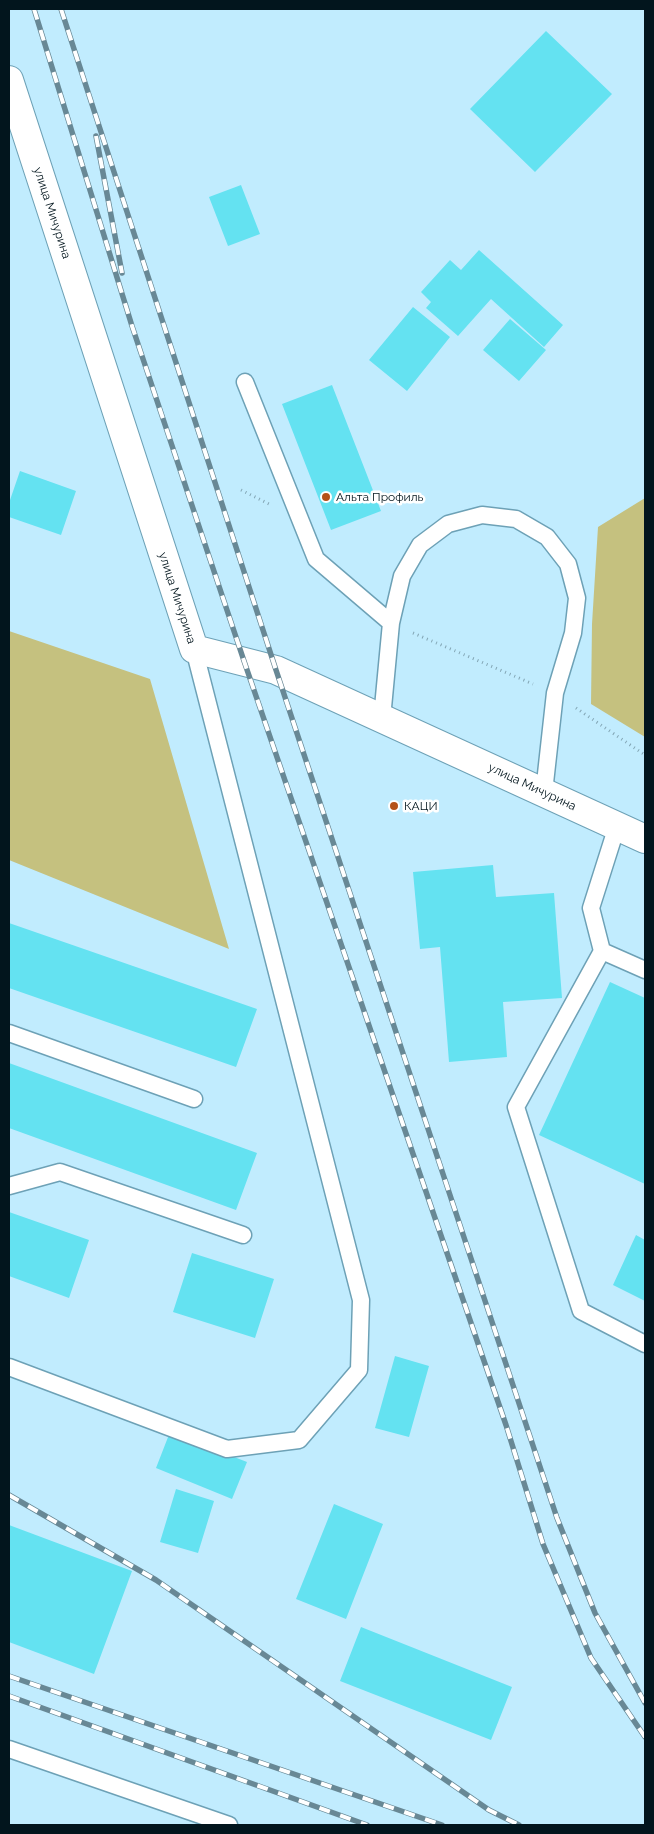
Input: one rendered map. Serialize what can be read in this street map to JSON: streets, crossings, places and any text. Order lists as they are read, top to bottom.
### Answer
{
  "streets": {
    "street": ["улица Мичурина"]
  },
  "places": ["Альта Профиль", "КАЦИ"]
}
